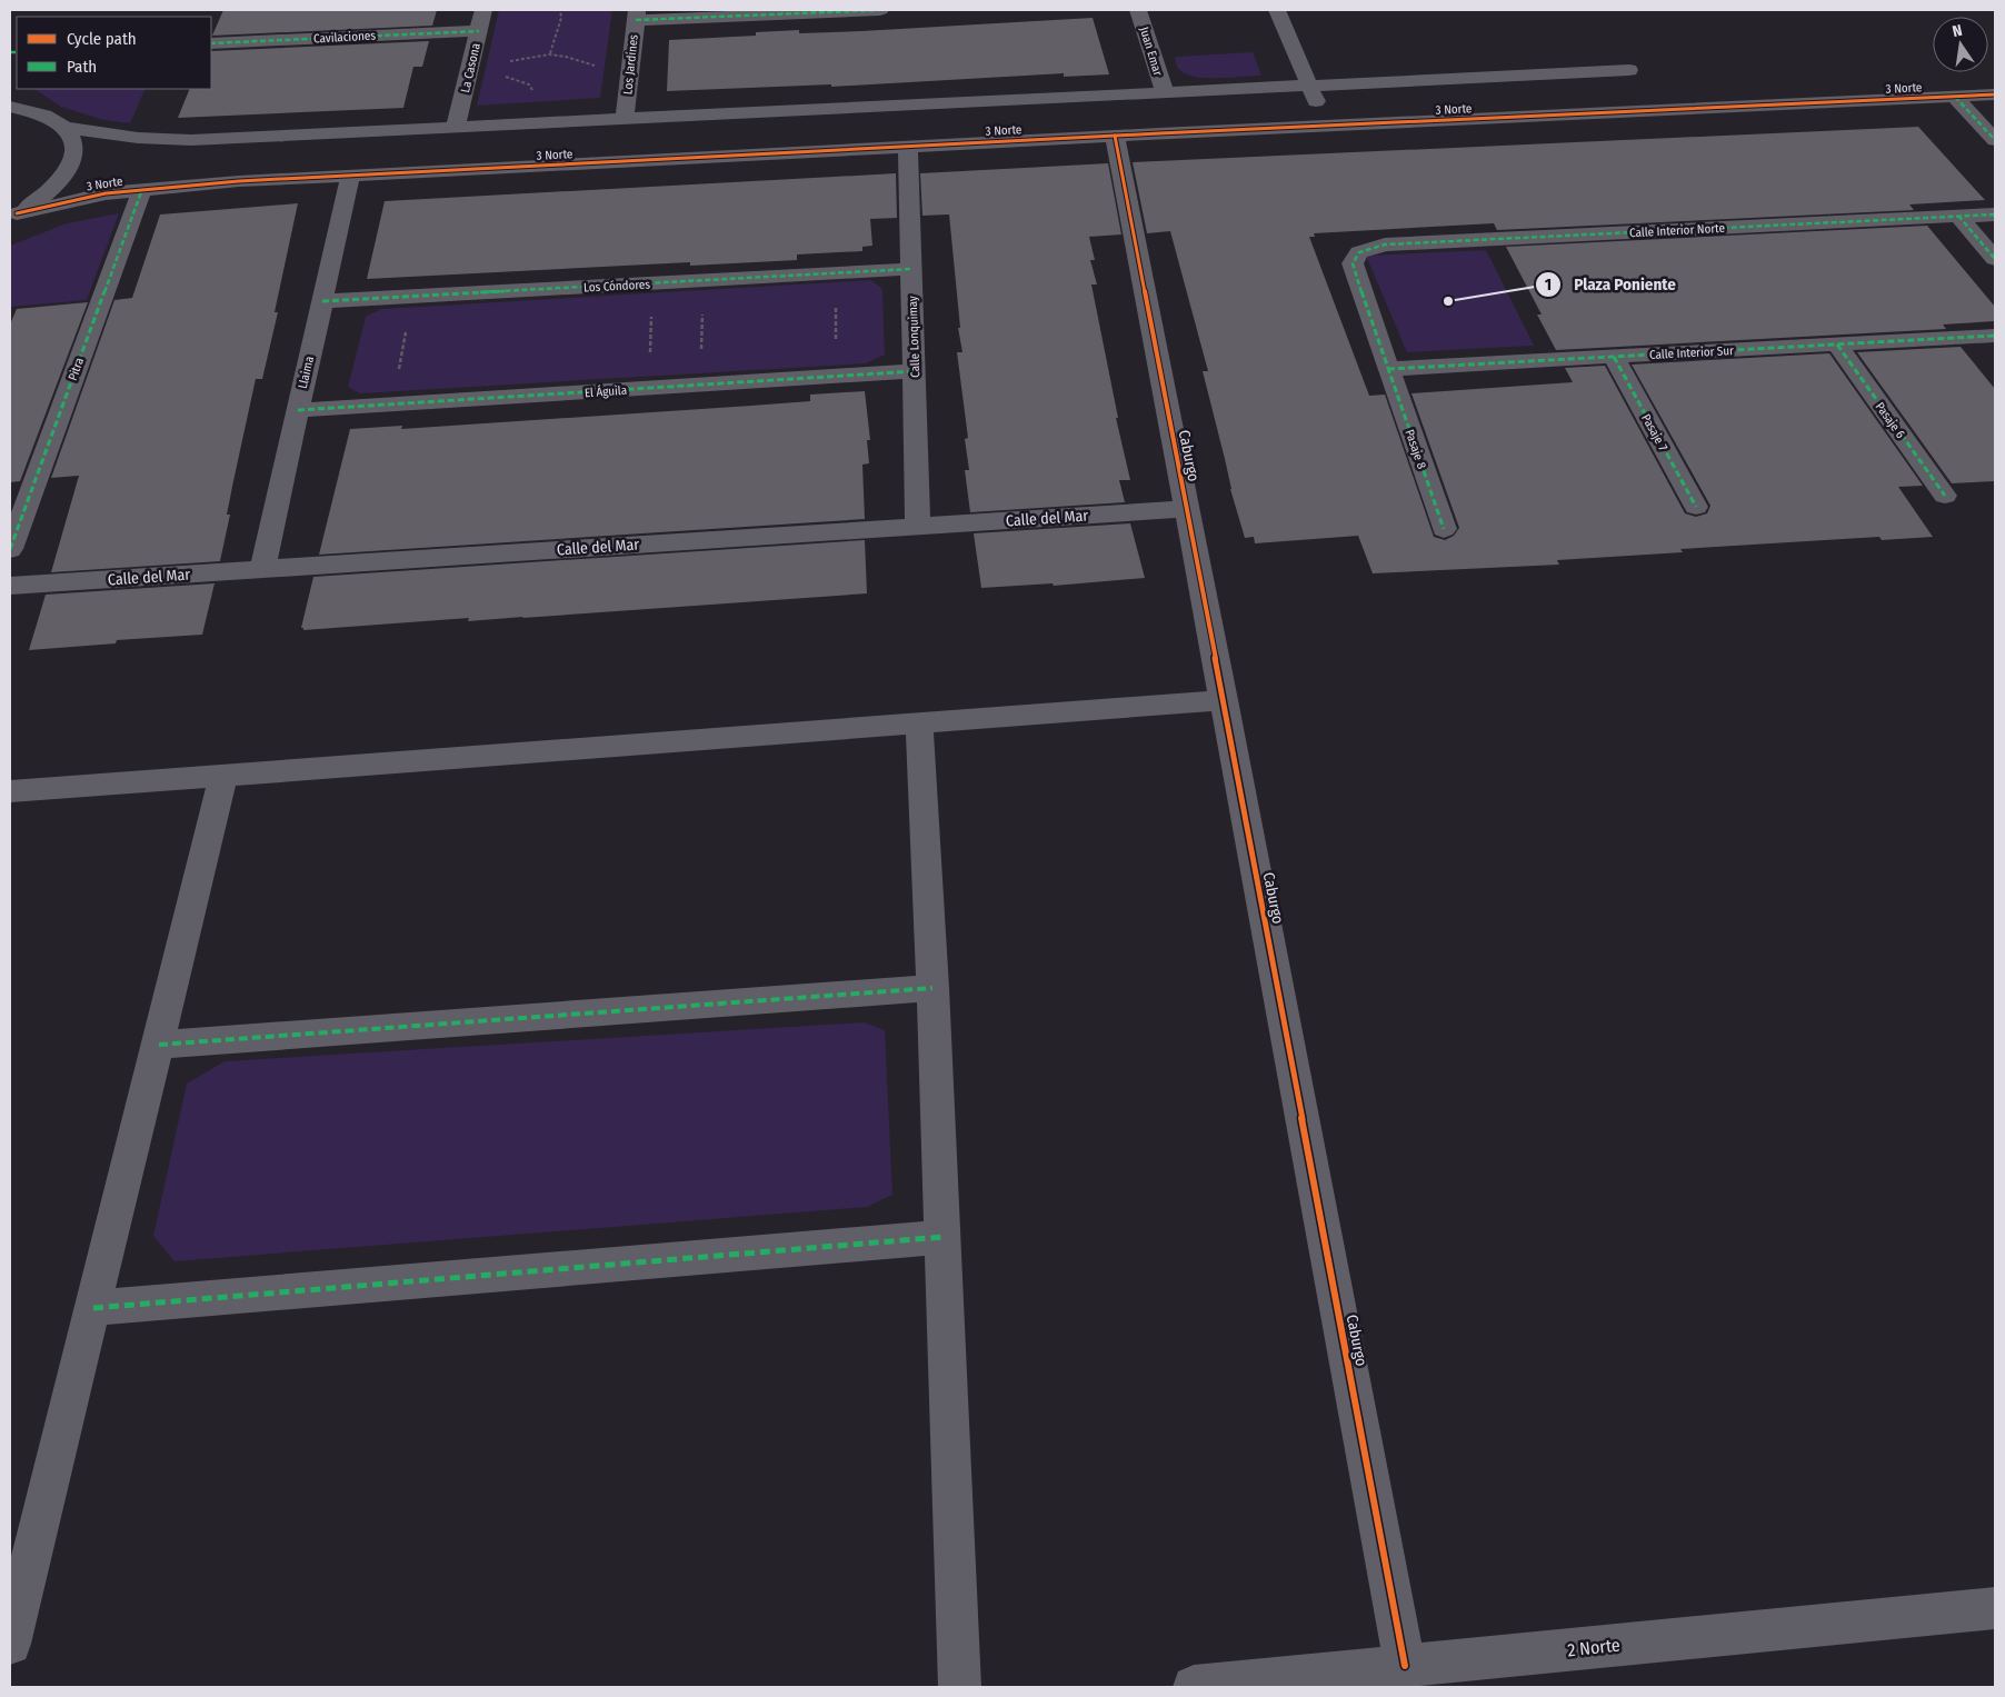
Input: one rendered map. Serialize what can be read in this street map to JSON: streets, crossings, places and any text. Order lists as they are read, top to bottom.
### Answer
{
  "streets": {
    "street": [
      "Cavilaciones",
      "Juan Emar",
      "Los Jardines",
      "La Casona",
      "3 Norte",
      "Calle Interior Norte",
      "Los Cóndores",
      "Calle Lonquimay",
      "Calle Interior Sur",
      "Pitra",
      "Llaima",
      "El Águila",
      "Pasaje 6",
      "Pasaje 7",
      "Pasaje 8",
      "Caburgo",
      "Calle del Mar",
      "2 Norte"
    ]
  },
  "crossings": [
    ["Cavilaciones", "La Casona"],
    ["Juan Emar", "3 Norte"],
    ["Los Jardines", "3 Norte"],
    ["La Casona", "3 Norte"],
    ["3 Norte", "Calle Lonquimay"],
    ["3 Norte", "Pitra"],
    ["3 Norte", "Llaima"],
    ["3 Norte", "Caburgo"],
    ["Calle Interior Norte", "Pasaje 8"],
    ["Los Cóndores", "Calle Lonquimay"],
    ["Los Cóndores", "Llaima"],
    ["Calle Lonquimay", "El Águila"],
    ["Calle Lonquimay", "Calle del Mar"],
    ["Calle Interior Sur", "Pasaje 6"],
    ["Calle Interior Sur", "Pasaje 7"],
    ["Calle Interior Sur", "Pasaje 8"],
    ["Llaima", "El Águila"],
    ["Llaima", "Calle del Mar"],
    ["Caburgo", "Calle del Mar"],
    ["Caburgo", "2 Norte"]
  ],
  "places": ["Plaza Poniente"],
  "legend": ["Cycle path", "Path"],
  "north": "top"
}
